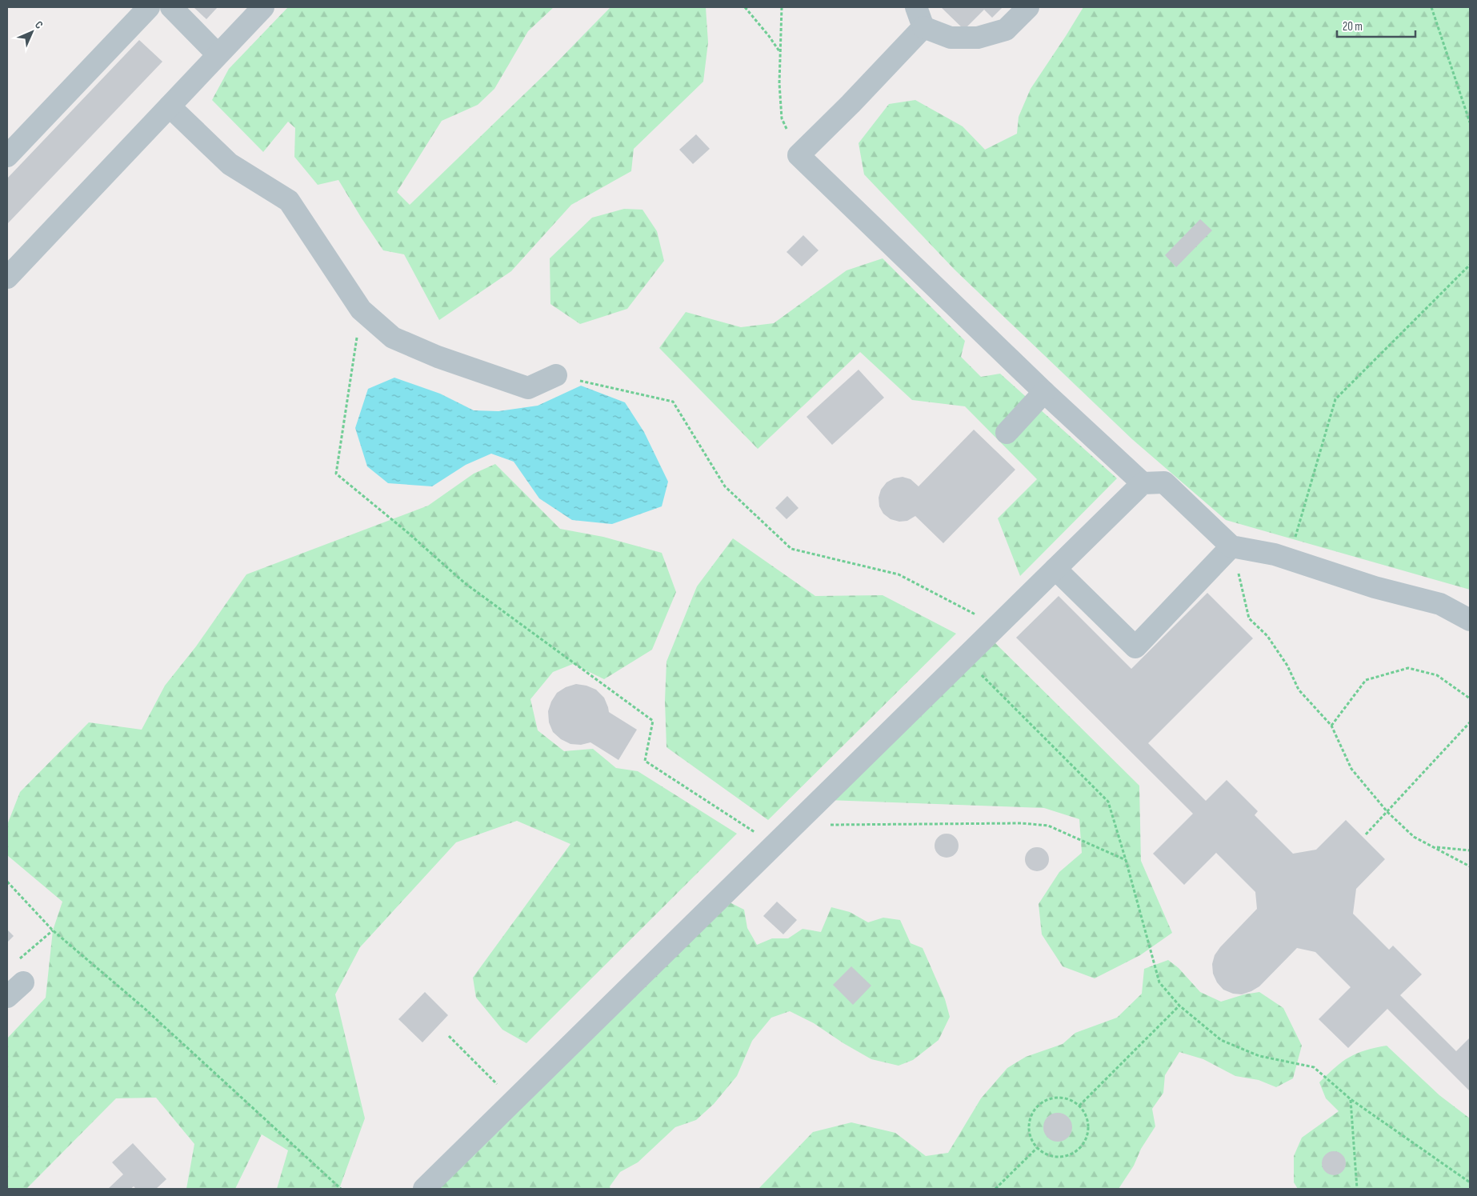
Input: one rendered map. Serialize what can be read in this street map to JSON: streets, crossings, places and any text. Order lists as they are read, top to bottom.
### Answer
{
  "scale_bar": "20 m",
  "north": "top right"
}
